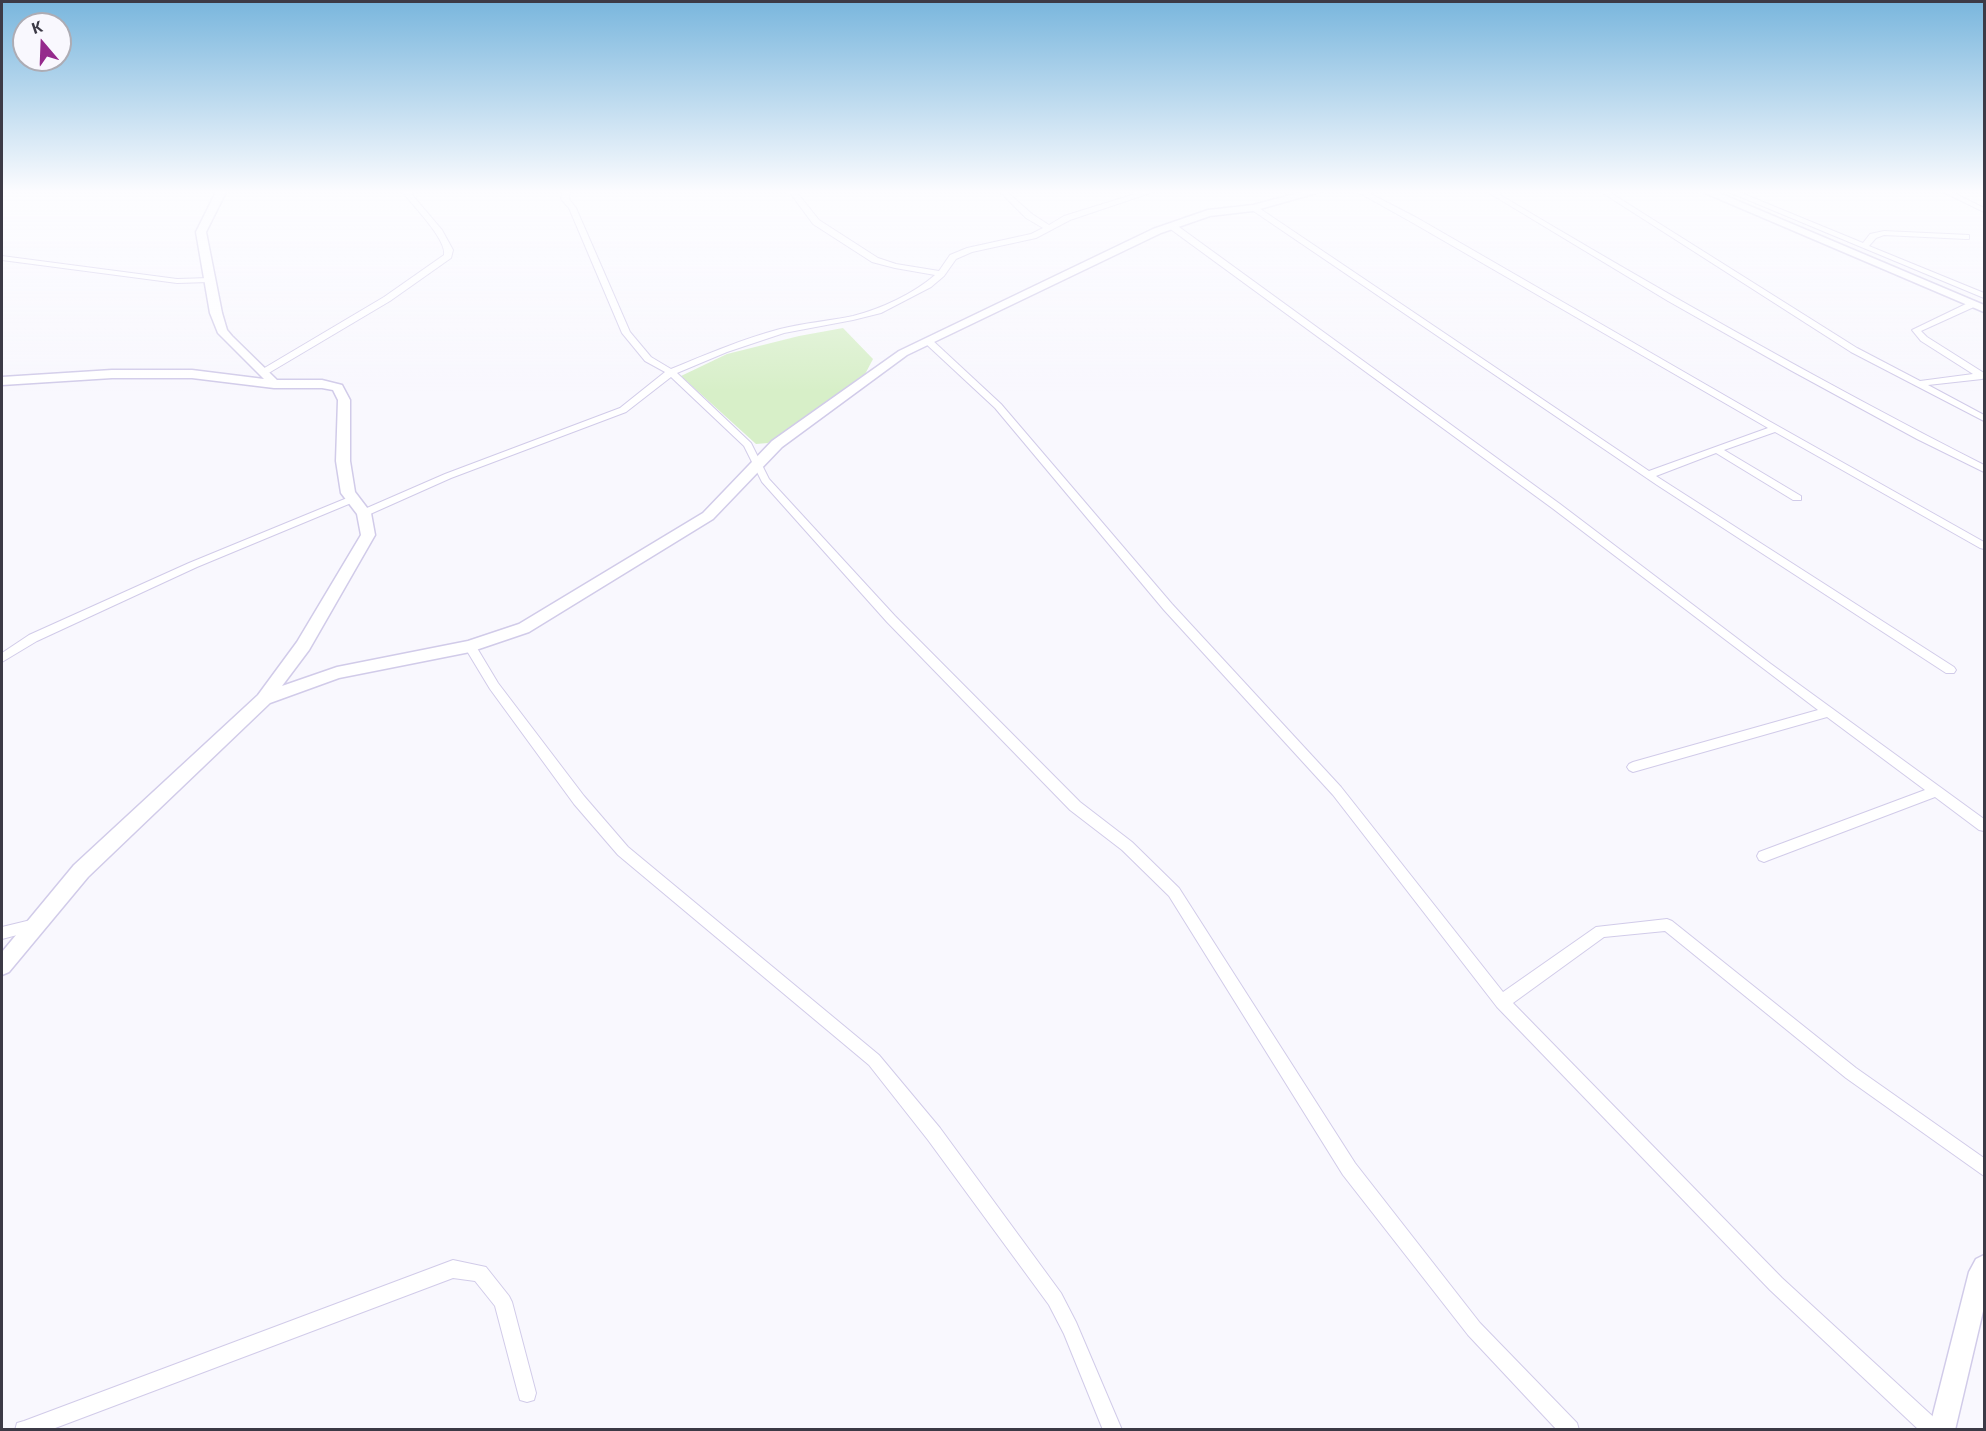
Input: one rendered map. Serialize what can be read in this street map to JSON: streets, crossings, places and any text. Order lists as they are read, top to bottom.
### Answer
{
  "north": "top"
}
